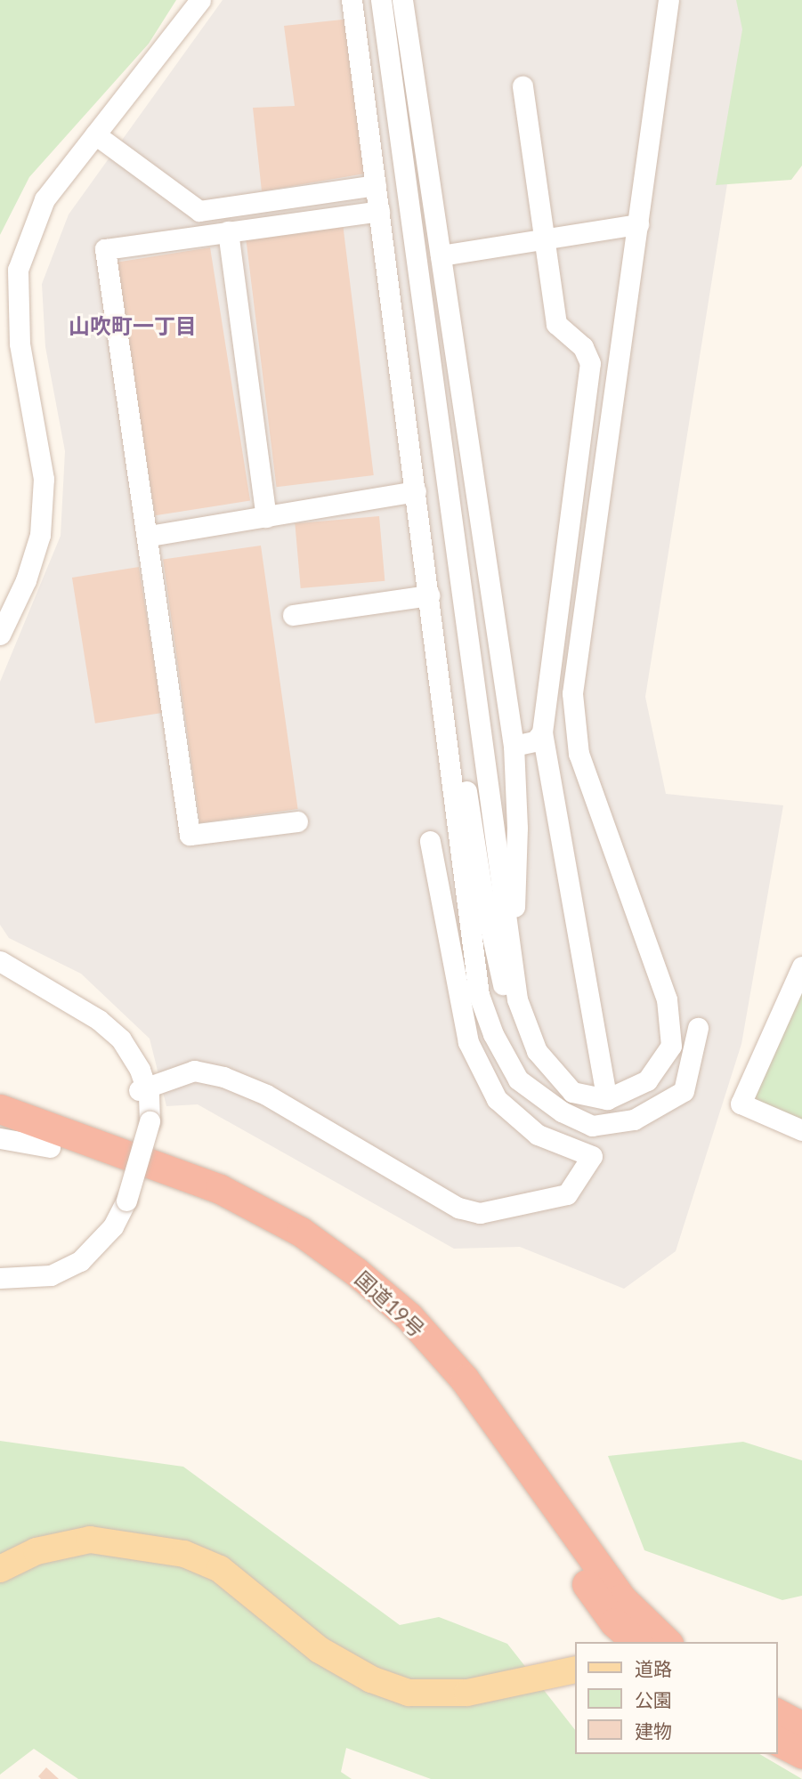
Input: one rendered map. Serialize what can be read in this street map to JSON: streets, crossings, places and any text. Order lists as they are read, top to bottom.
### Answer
{
  "streets": {
    "highway": ["国道19号"]
  },
  "districts": ["山吹町一丁目"],
  "legend": ["道路", "公園", "建物"]
}
